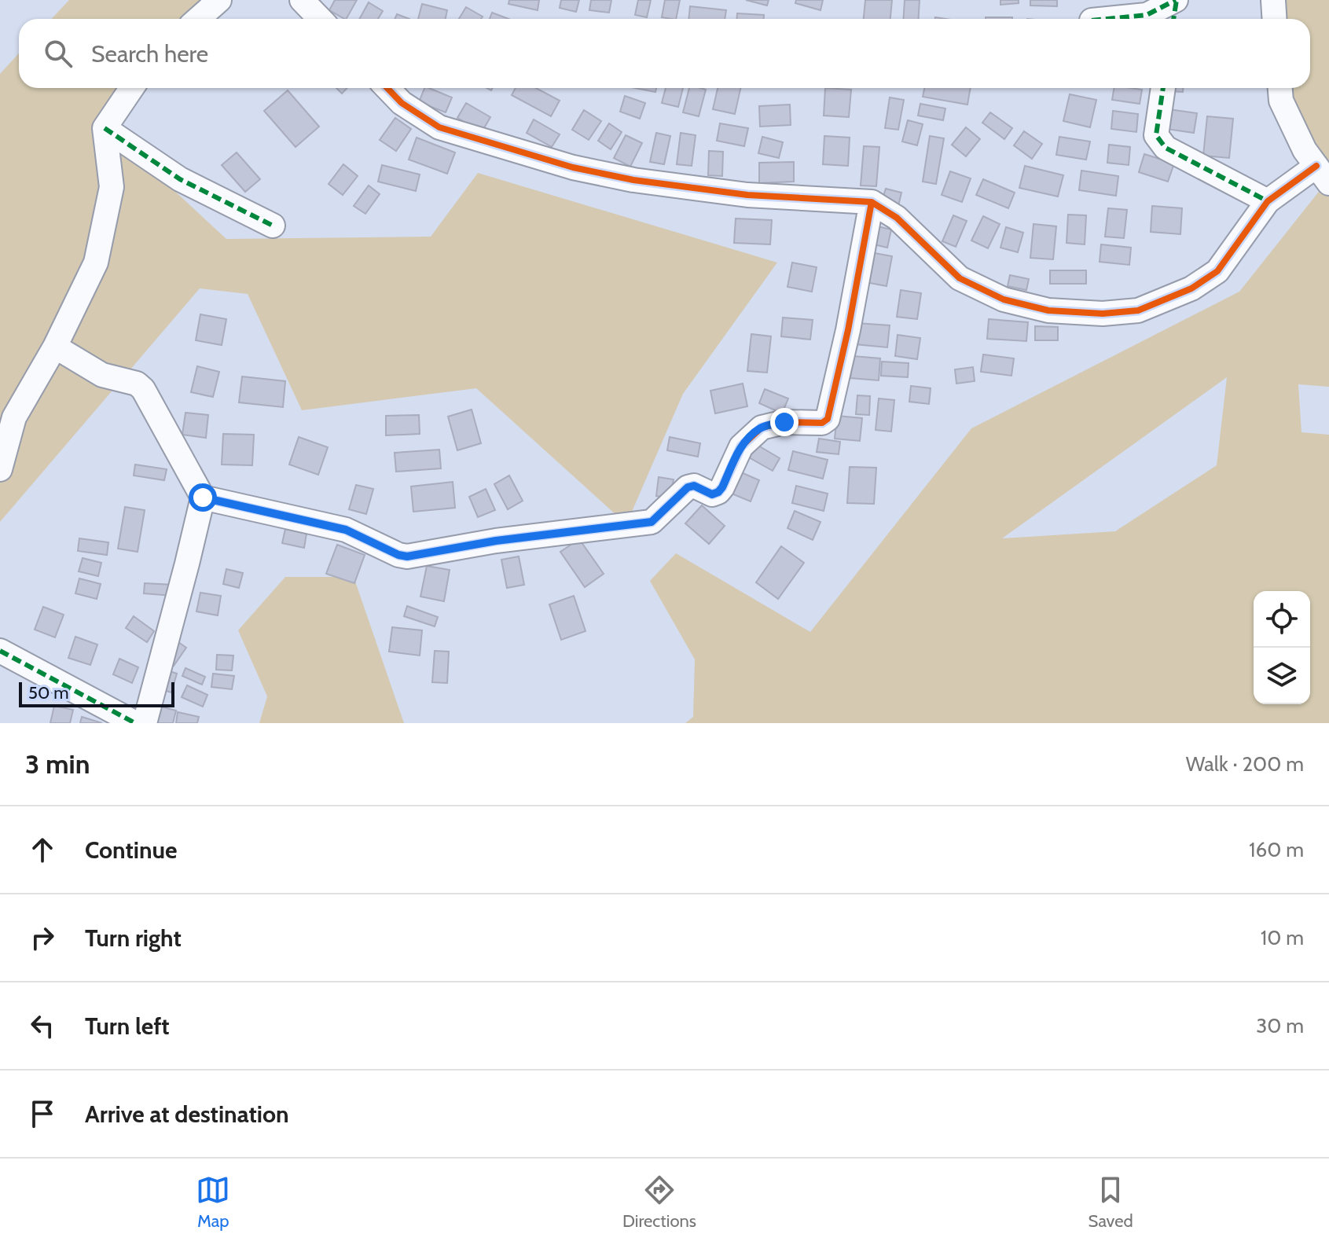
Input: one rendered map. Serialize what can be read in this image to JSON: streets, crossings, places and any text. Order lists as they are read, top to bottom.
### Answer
{
  "scale_bar": "50 m",
  "page": {
    "search": "Search here",
    "scale": "50 m",
    "heading": ["3 min", "Walk · 200 m"],
    "list": [
      ["Continue", "160 m"],
      ["Turn right", "10 m"],
      ["Turn left", "30 m"],
      "Arrive at destination"
    ],
    "nav": ["Map", "Directions", "Saved"]
  }
}
